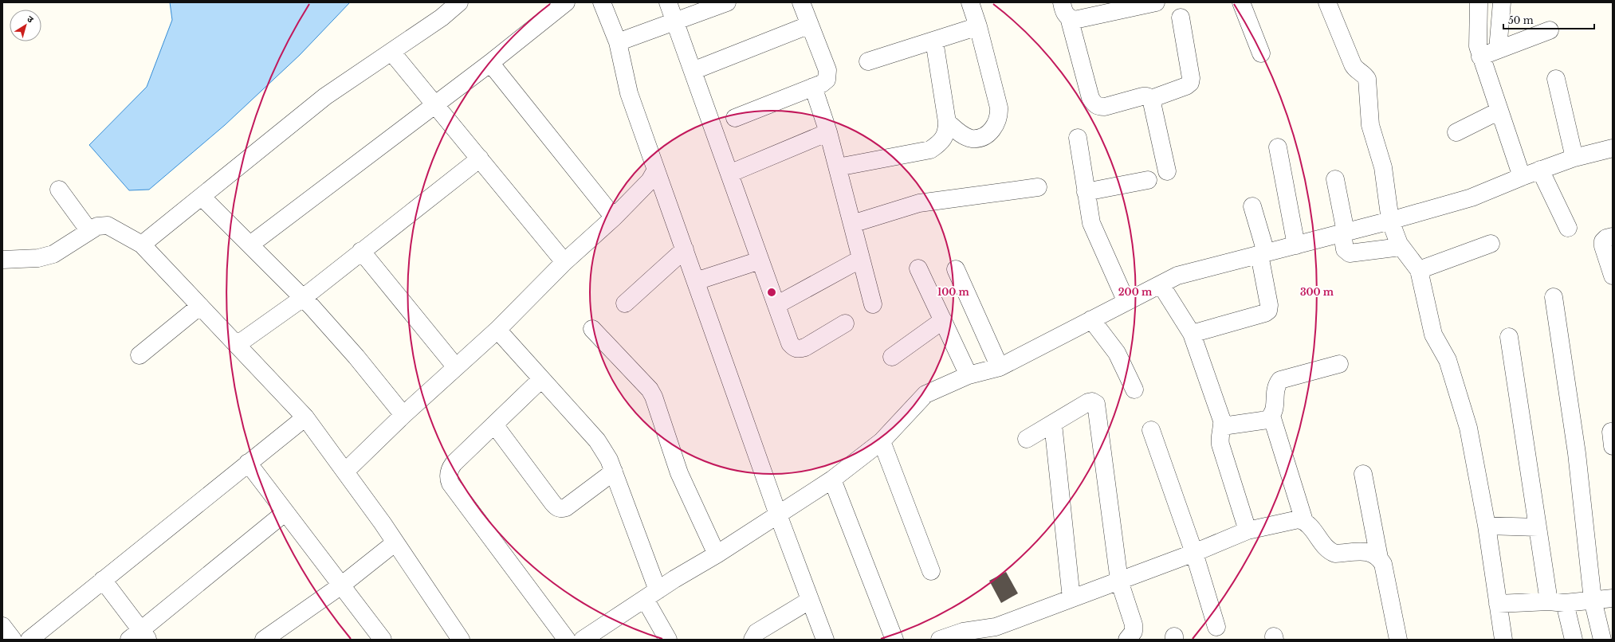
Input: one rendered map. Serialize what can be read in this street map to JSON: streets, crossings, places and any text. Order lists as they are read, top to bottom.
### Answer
{
  "scale_bar": "50 m",
  "north": "top right",
  "rings": ["100 m", "200 m", "300 m"]
}
